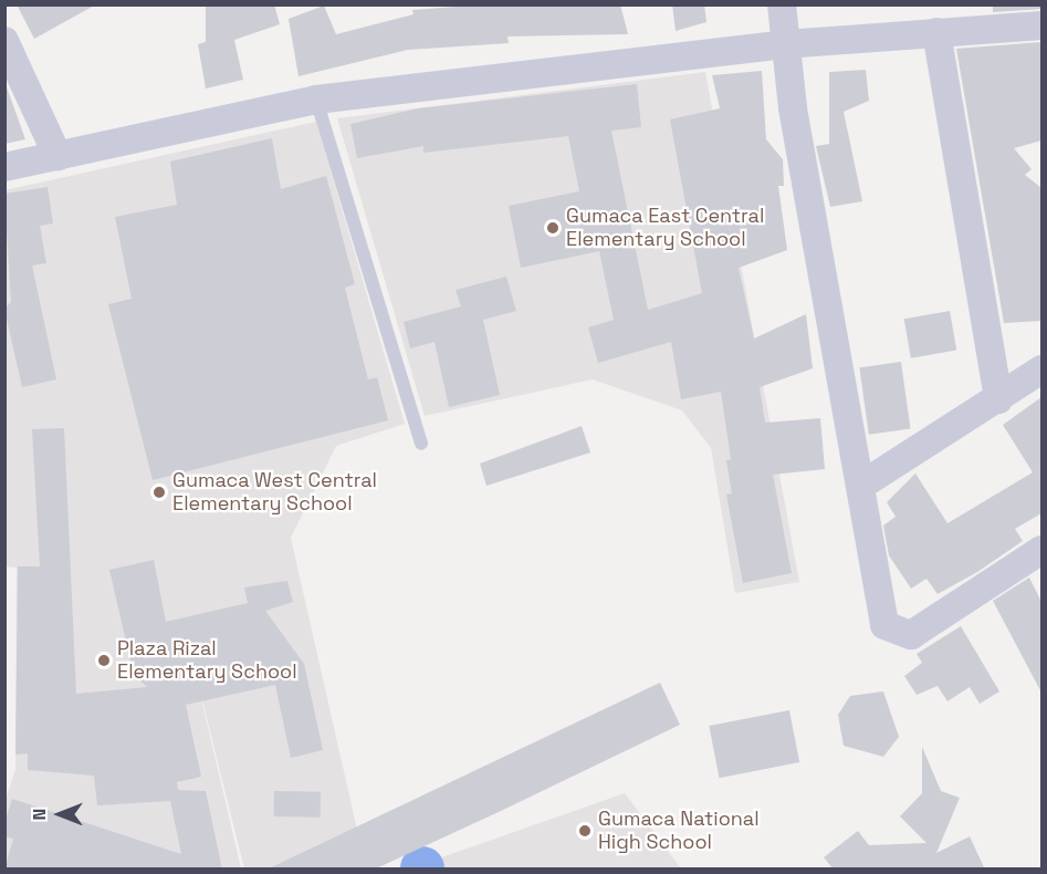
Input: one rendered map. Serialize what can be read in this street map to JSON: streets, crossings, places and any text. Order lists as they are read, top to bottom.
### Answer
{
  "places": [
    "Gumaca East Central Elementary School",
    "Gumaca West Central Elementary School",
    "Plaza Rizal Elementary School",
    "Gumaca National High School"
  ],
  "north": "left"
}
